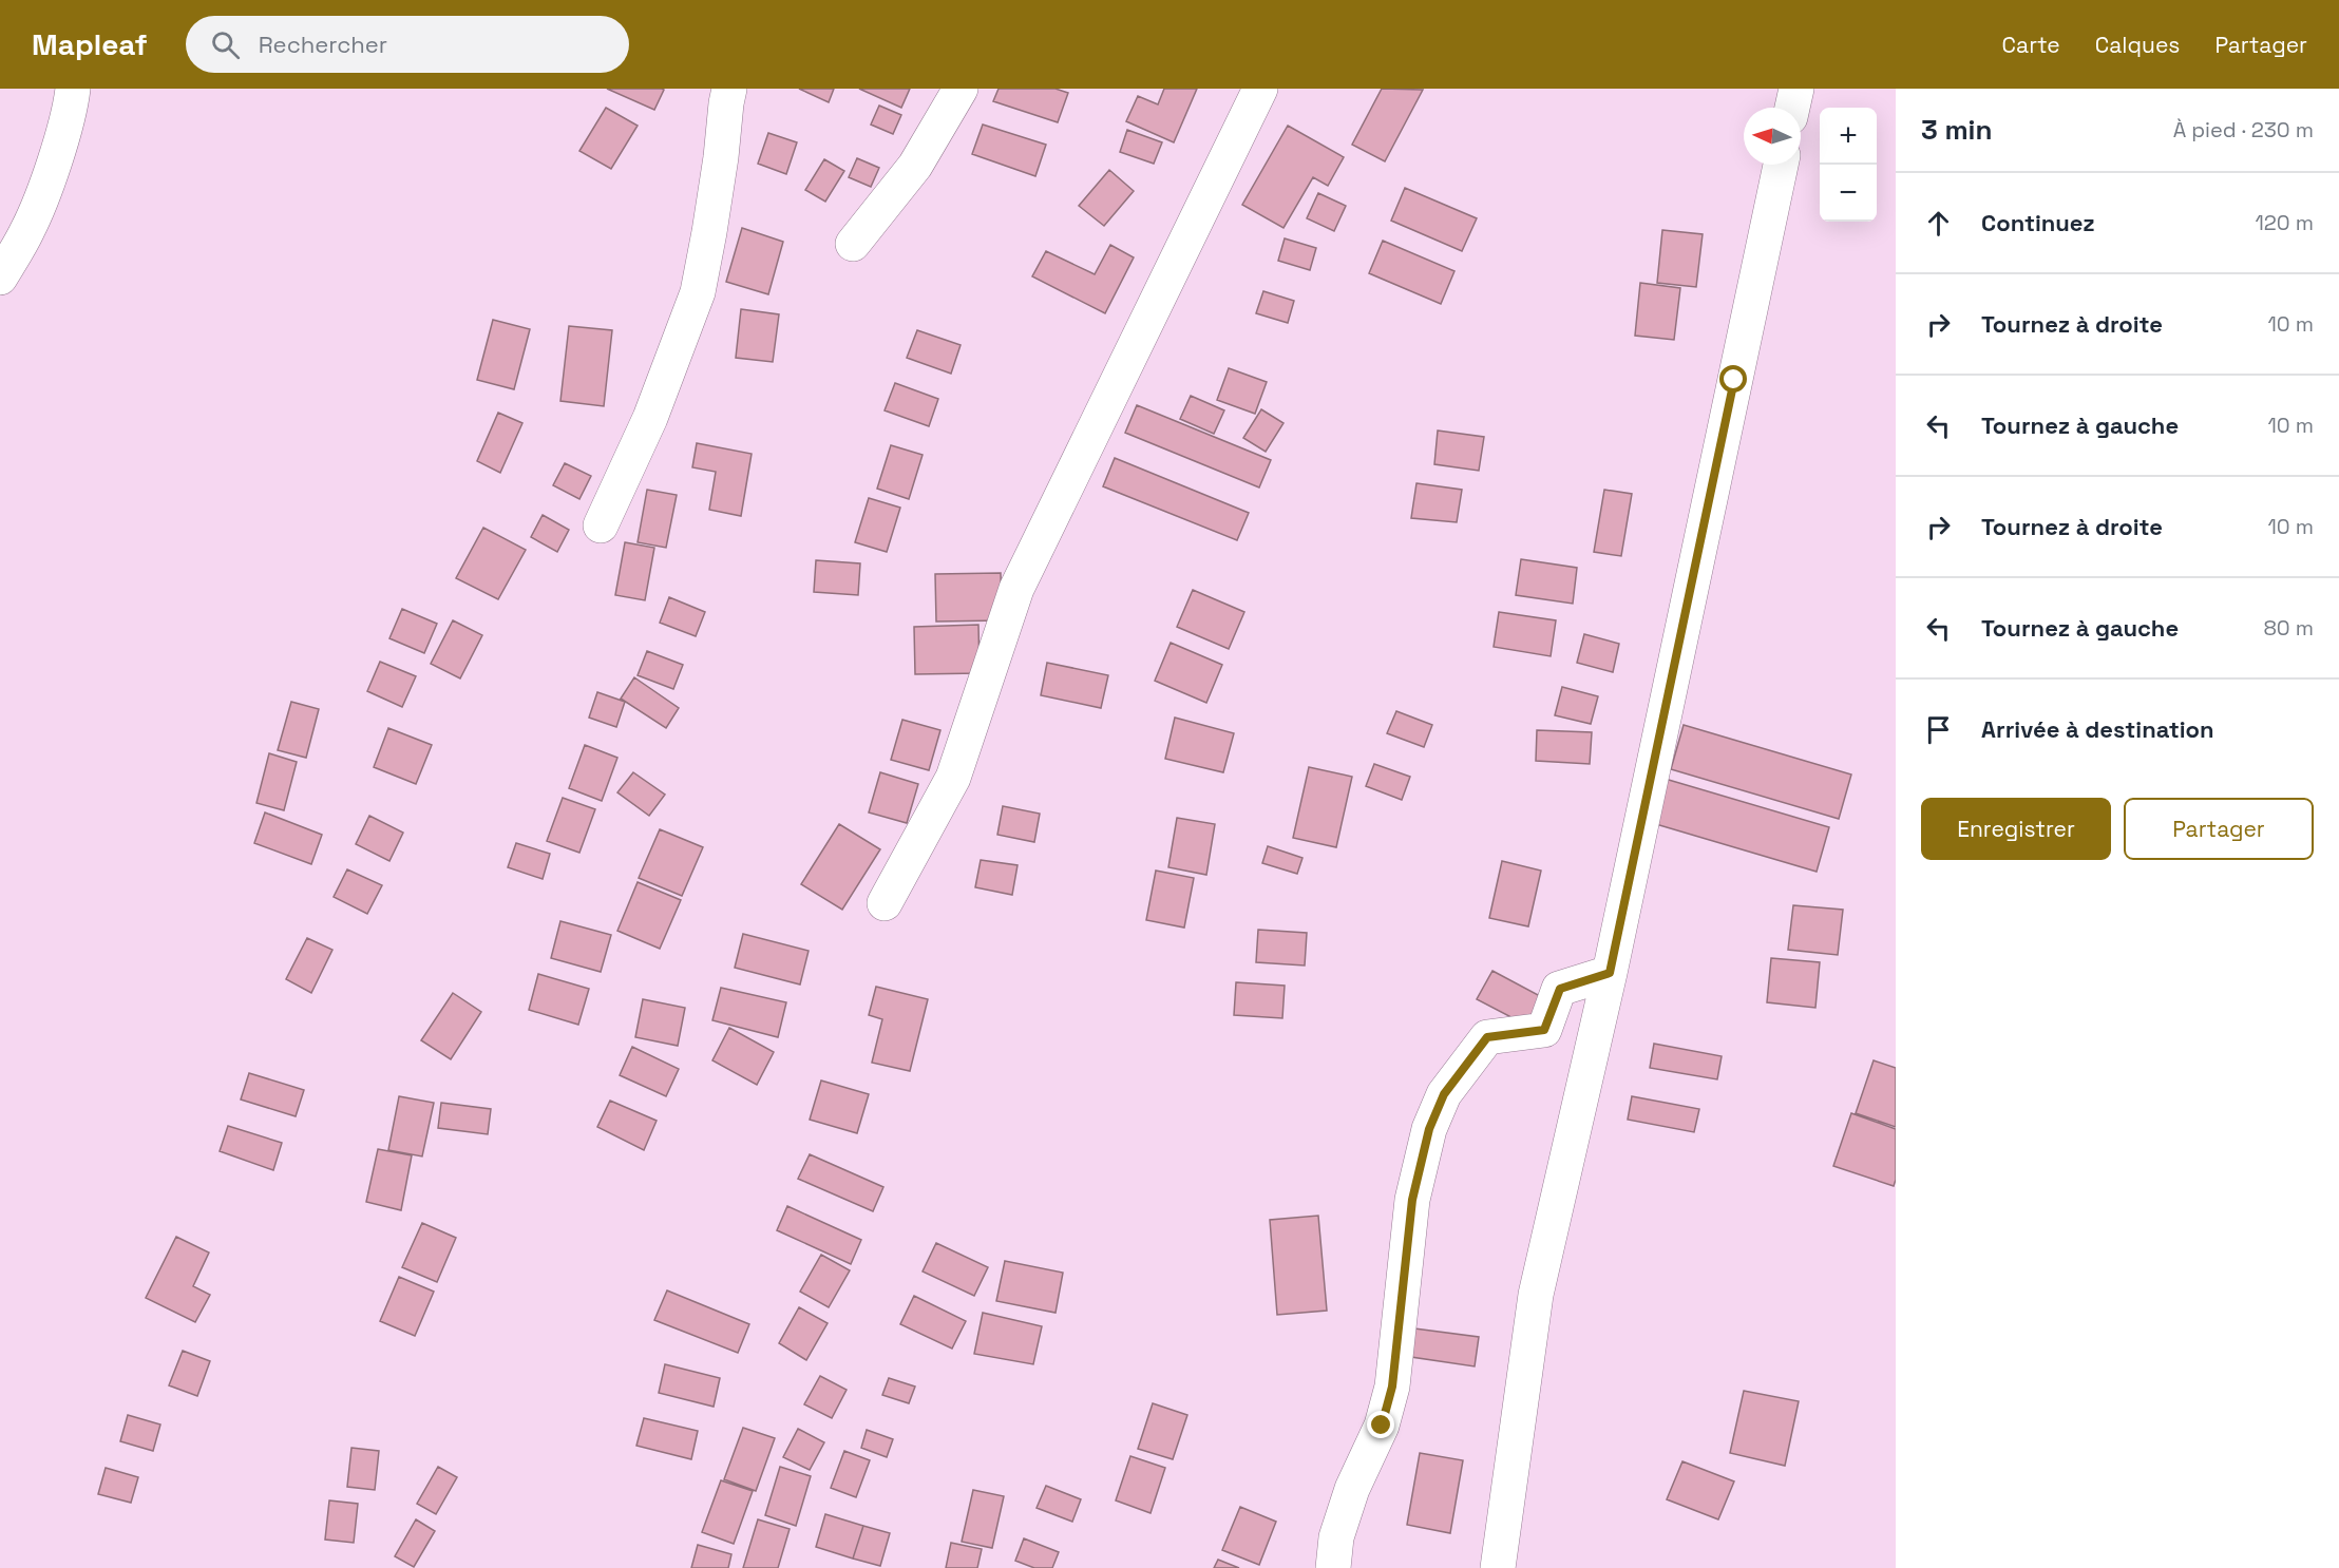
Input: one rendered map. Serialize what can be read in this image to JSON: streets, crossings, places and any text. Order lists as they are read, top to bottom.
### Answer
{
  "north": "left",
  "page": {
    "header": "Mapleaf",
    "search": "Rechercher",
    "nav": ["Carte", "Calques", "Partager"],
    "heading": ["3 min", "À pied · 230 m"],
    "map_buttons": ["+", "−"],
    "list": [
      ["Continuez", "120 m"],
      ["Tournez à droite", "10 m"],
      ["Tournez à gauche", "10 m"],
      ["Tournez à droite", "10 m"],
      ["Tournez à gauche", "80 m"],
      "Arrivée à destination"
    ],
    "buttons": ["Enregistrer", "Partager"]
  }
}
